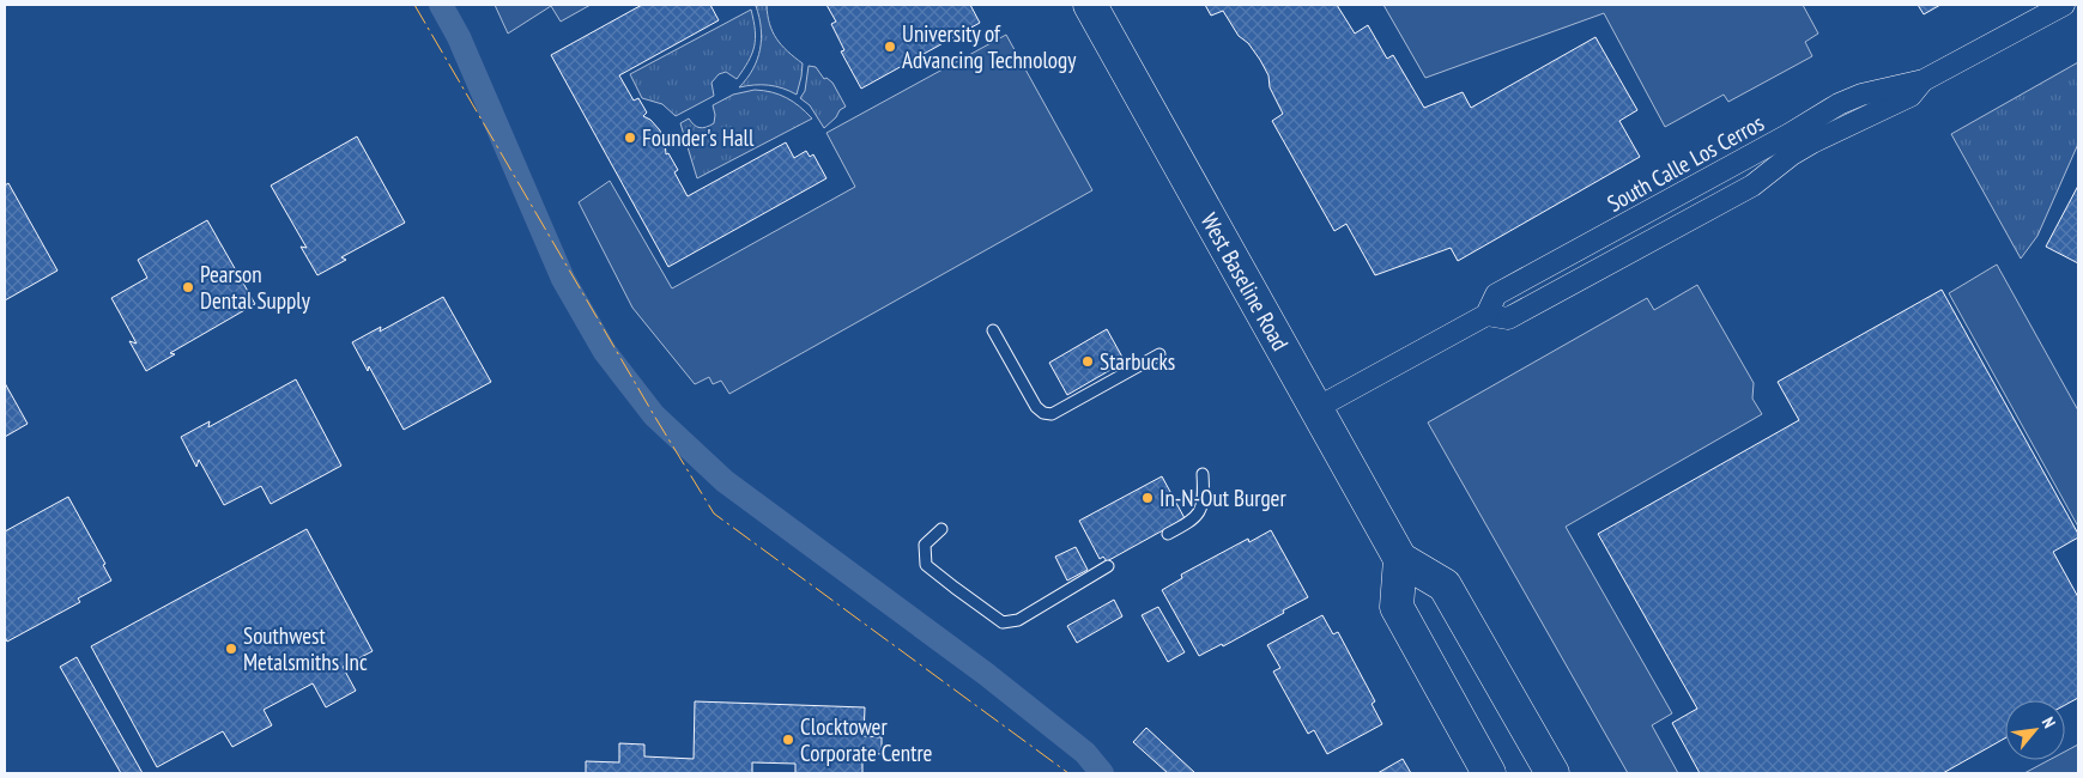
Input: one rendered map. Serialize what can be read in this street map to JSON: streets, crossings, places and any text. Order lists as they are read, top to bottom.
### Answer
{
  "streets": {
    "main road": ["West Baseline Road"],
    "street": ["South Calle Los Cerros"]
  },
  "crossings": [
    ["South Calle Los Cerros", "West Baseline Road"]
  ],
  "places": [
    "University of Advancing Technology",
    "Founder's Hall",
    "Pearson Dental Supply",
    "Starbucks",
    "In-N-Out Burger",
    "Southwest Metalsmiths Inc",
    "Clocktower Corporate Centre"
  ],
  "north": "top right"
}
